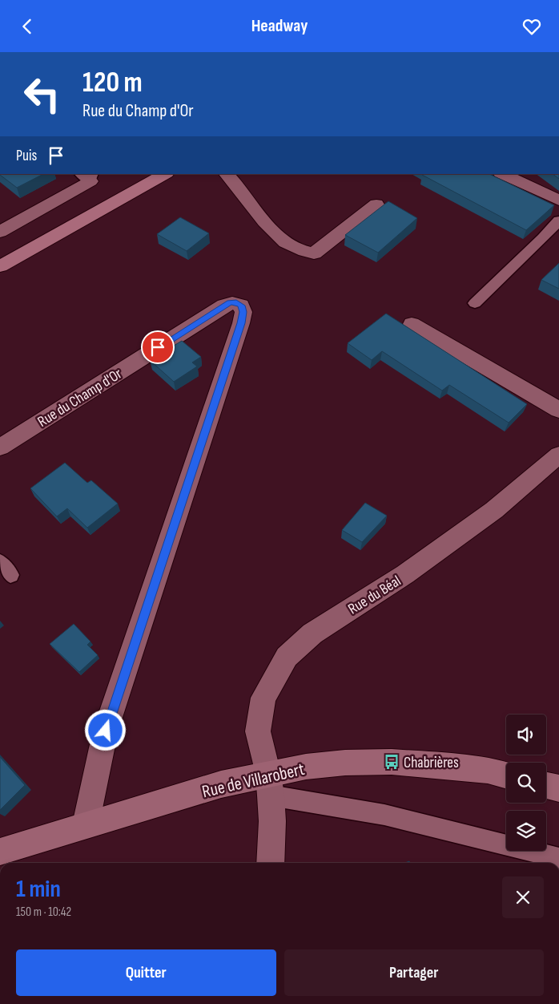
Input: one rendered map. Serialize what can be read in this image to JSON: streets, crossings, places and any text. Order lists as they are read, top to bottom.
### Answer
{
  "streets": {
    "main road": ["Rue de Villarobert"],
    "street": ["Rue du Champ d'Or", "Rue du Béal"]
  },
  "crossings": [
    ["Rue du Champ d'Or", "Rue de Villarobert"],
    ["Rue du Béal", "Rue de Villarobert"]
  ],
  "places": {
    "bus stop": ["Chabrières"]
  },
  "page": {
    "header": "Headway",
    "turn": ["120 m", "Rue du Champ d'Or"],
    "then": "Puis",
    "heading": ["1 min", "150 m · 10:42"],
    "buttons": ["Quitter", "Partager"]
  }
}
